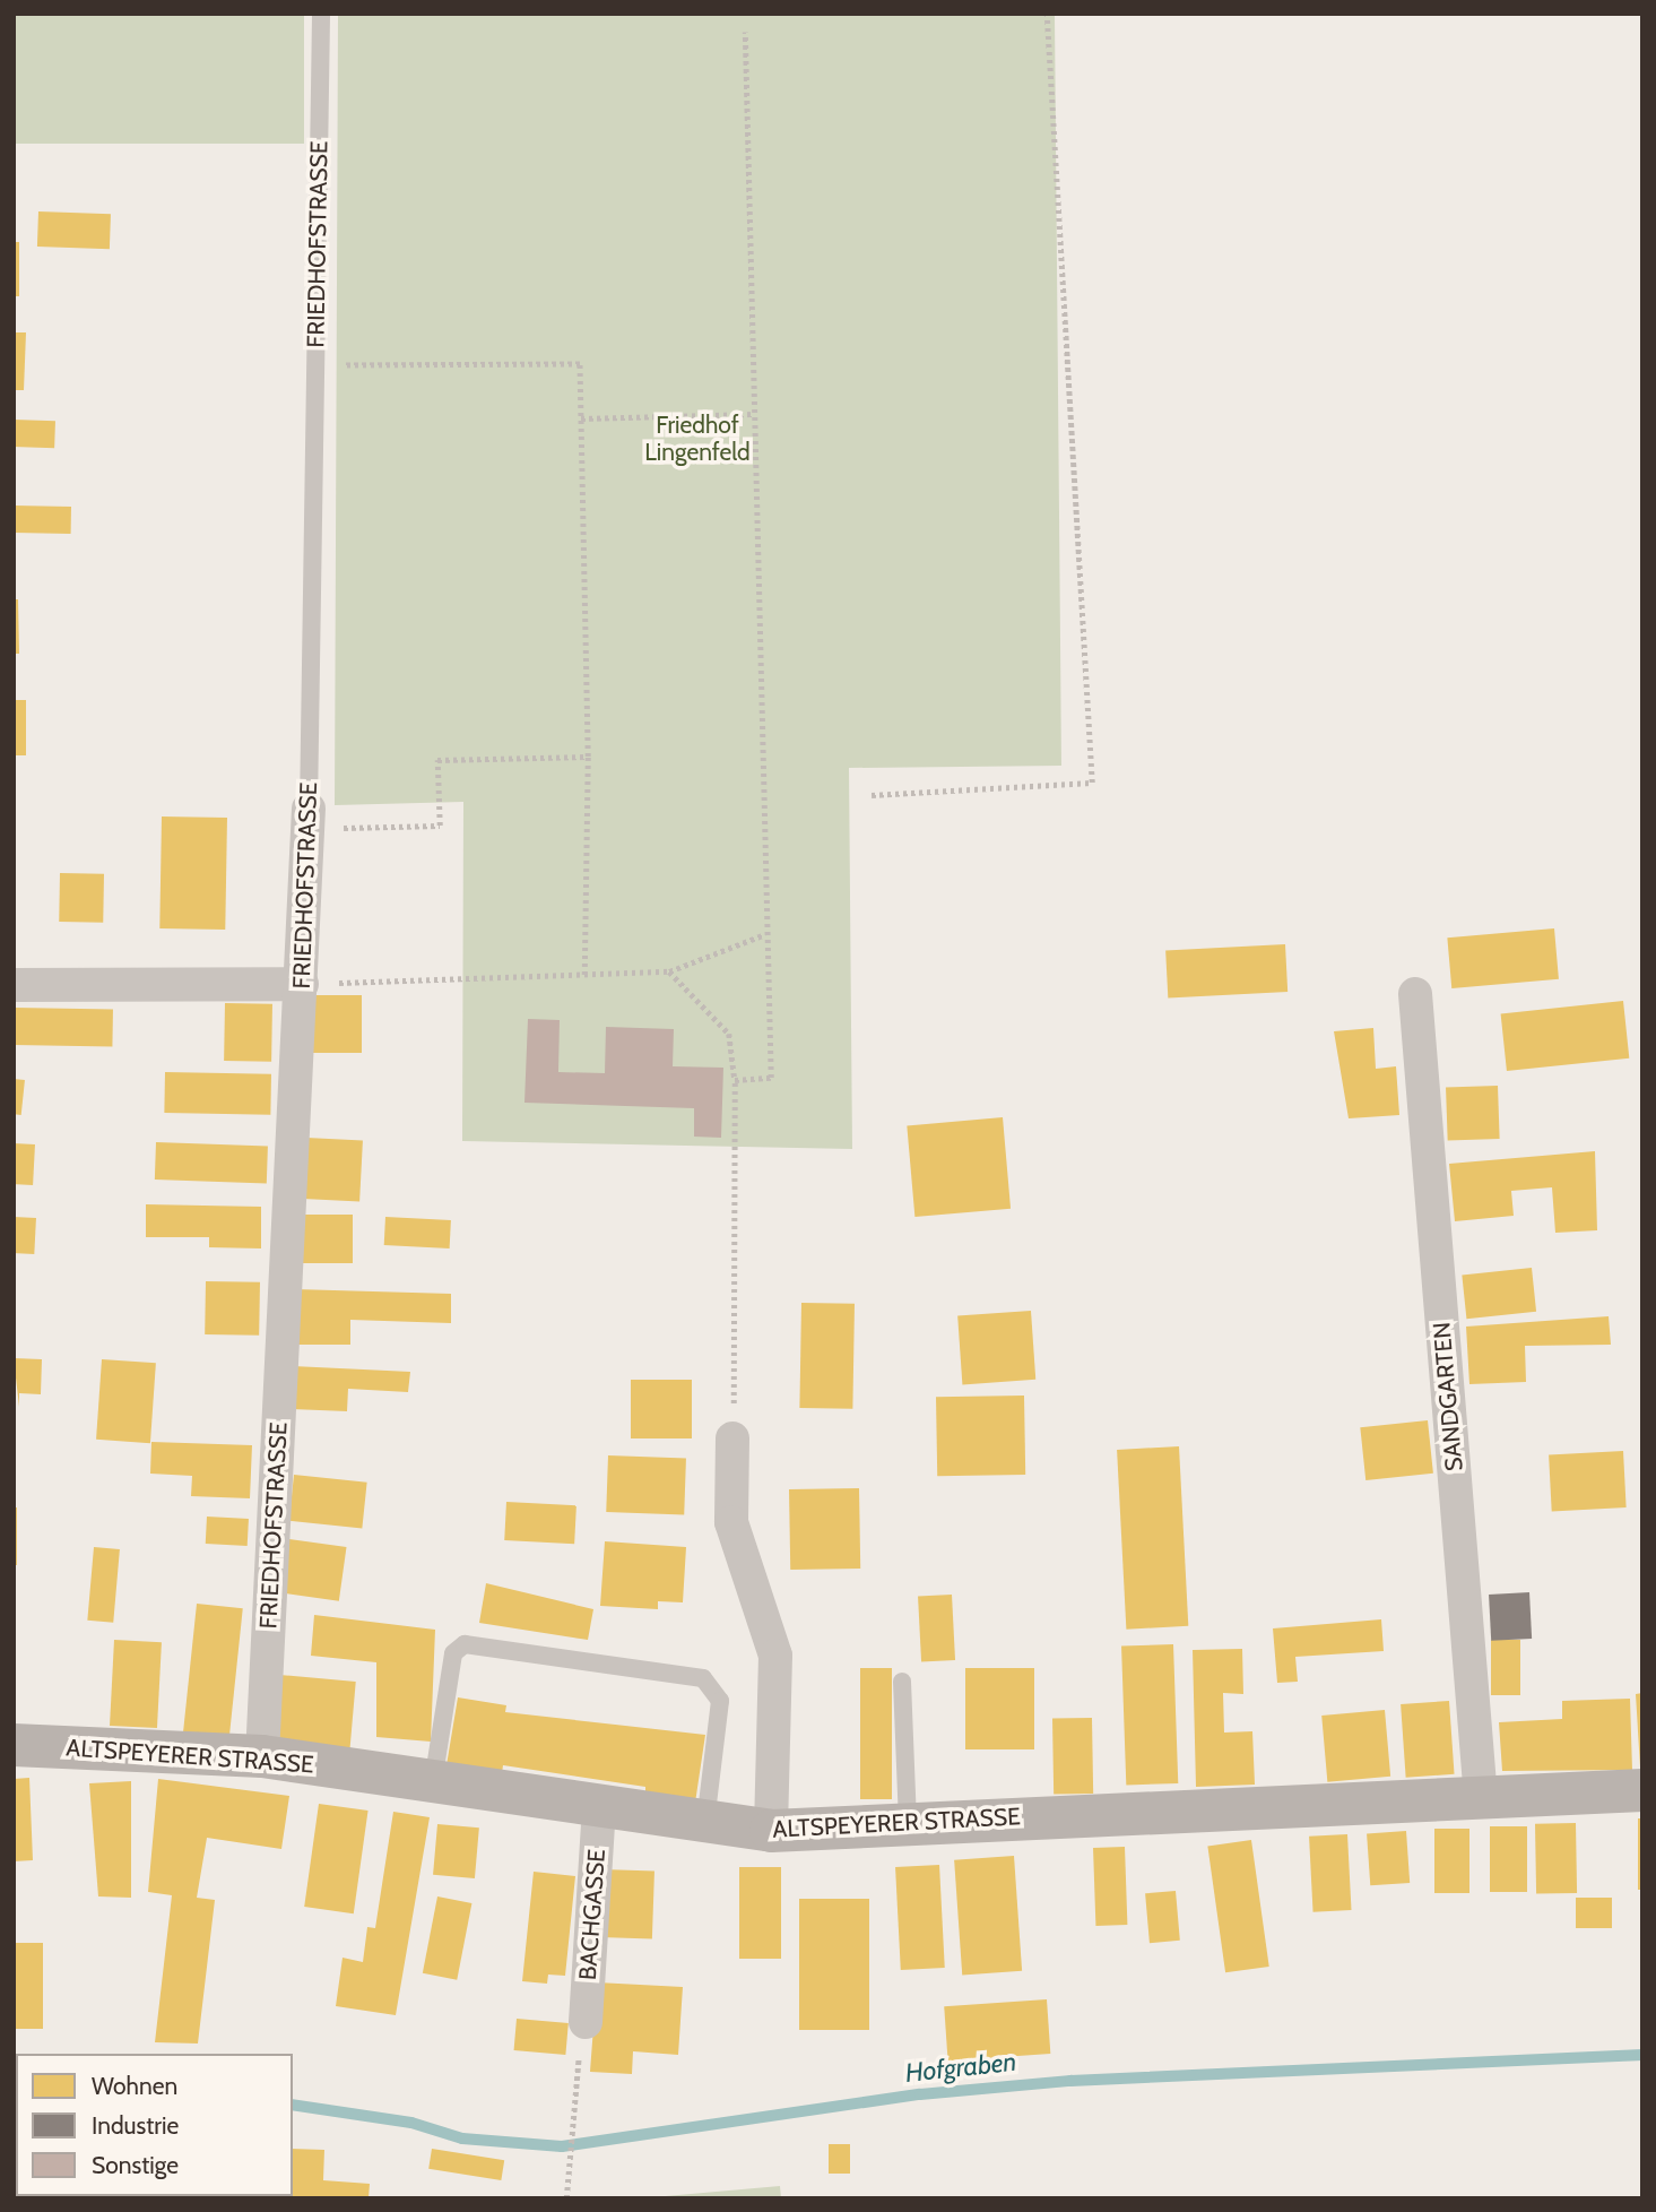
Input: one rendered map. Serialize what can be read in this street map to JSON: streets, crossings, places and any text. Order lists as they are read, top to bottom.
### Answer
{
  "streets": {
    "main road": ["ALTSPEYERER STRASSE"],
    "street": ["FRIEDHOFSTRASSE", "SANDGARTEN", "BACHGASSE"]
  },
  "crossings": [
    ["FRIEDHOFSTRASSE", "ALTSPEYERER STRASSE"],
    ["SANDGARTEN", "ALTSPEYERER STRASSE"],
    ["ALTSPEYERER STRASSE", "BACHGASSE"]
  ],
  "water": ["Hofgraben"],
  "parks": ["Friedhof Lingenfeld"],
  "legend": ["Wohnen", "Industrie", "Sonstige"]
}
